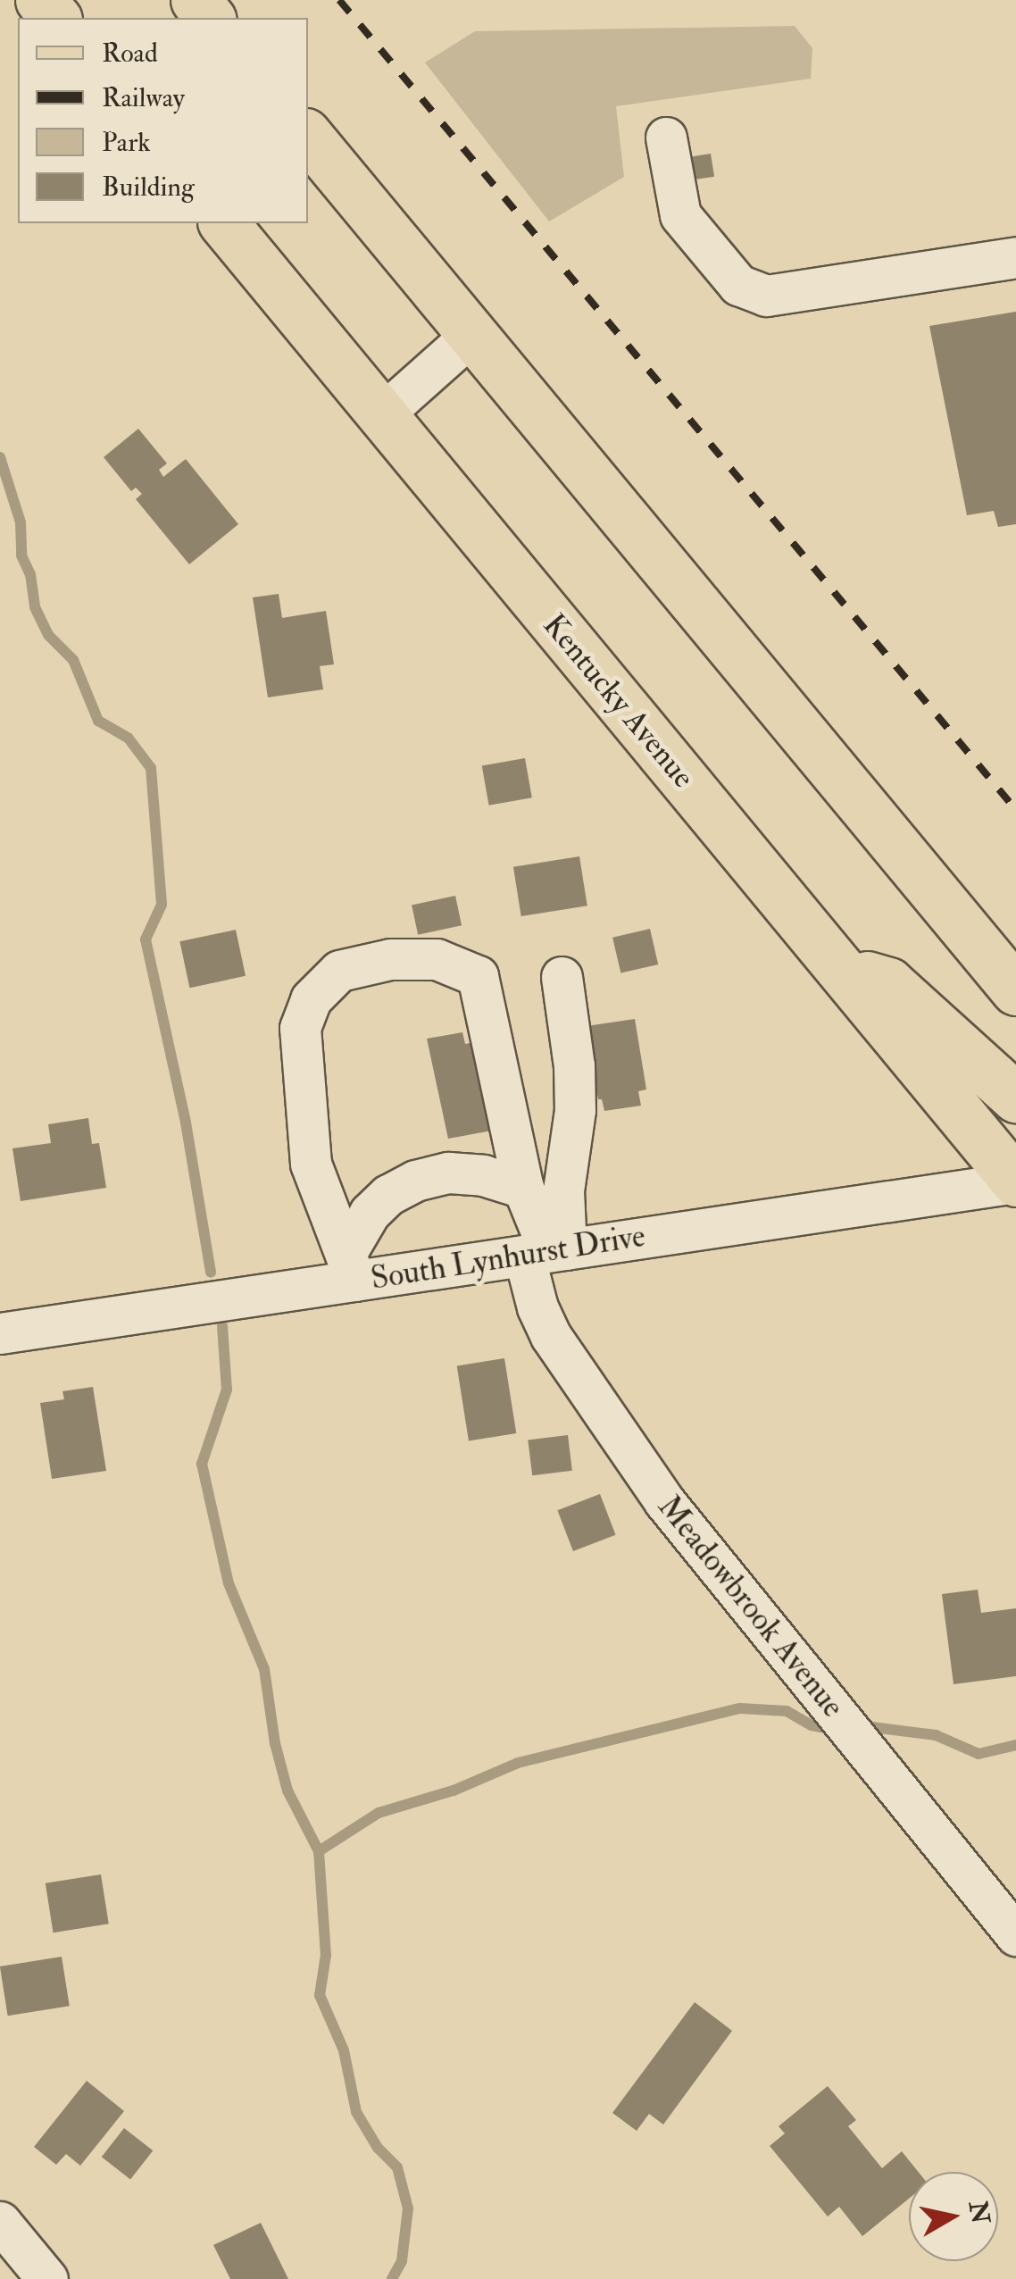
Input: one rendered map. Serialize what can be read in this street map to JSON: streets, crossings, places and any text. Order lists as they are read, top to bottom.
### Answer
{
  "streets": {
    "main road": ["Kentucky Avenue"],
    "street": ["South Lynhurst Drive", "Meadowbrook Avenue"]
  },
  "crossings": [
    ["Kentucky Avenue", "South Lynhurst Drive"],
    ["South Lynhurst Drive", "Meadowbrook Avenue"]
  ],
  "legend": [
    "Road",
    "Railway",
    "Park",
    "Building"
  ],
  "north": "right"
}
